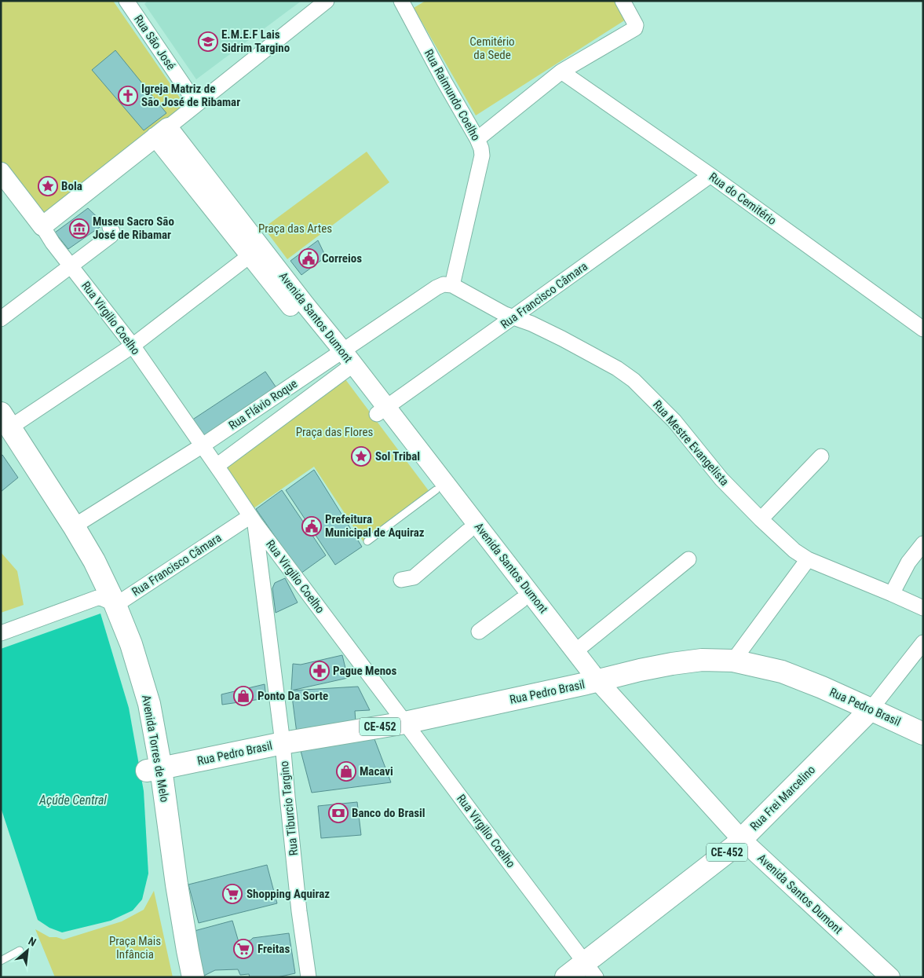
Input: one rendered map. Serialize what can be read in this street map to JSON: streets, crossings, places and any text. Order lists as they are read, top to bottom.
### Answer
{
  "streets": {
    "main road": [
      "Rua Pedro Brasil",
      "CE-452",
      "Avenida Torres de Melo",
      "Rua Frei Marcelino"
    ],
    "street": [
      "Rua São José",
      "Rua Raimundo Coelho",
      "Rua do Cemitério",
      "Rua Francisco Câmara",
      "Avenida Santos Dumont",
      "Rua Virgilio Coelho",
      "Rua Flávio Roque",
      "Rua Mestre Evangelista",
      "Rua Tiburcio Targino"
    ]
  },
  "crossings": [
    ["Rua Raimundo Coelho", "Rua Flávio Roque"],
    ["Rua Raimundo Coelho", "Rua Mestre Evangelista"],
    ["Rua do Cemitério", "Rua Francisco Câmara"],
    ["Rua Francisco Câmara", "Avenida Santos Dumont"],
    ["Rua Francisco Câmara", "Rua Virgilio Coelho"],
    ["Rua Francisco Câmara", "Rua Mestre Evangelista"],
    ["Rua Francisco Câmara", "Avenida Torres de Melo"],
    ["Rua Francisco Câmara", "Rua Tiburcio Targino"],
    ["Avenida Santos Dumont", "Rua Flávio Roque"],
    ["Avenida Santos Dumont", "Rua Pedro Brasil"],
    ["Avenida Santos Dumont", "Rua Frei Marcelino"],
    ["Rua Virgilio Coelho", "Rua Flávio Roque"],
    ["Rua Virgilio Coelho", "Rua Pedro Brasil"],
    ["Rua Virgilio Coelho", "Rua Frei Marcelino"],
    ["Rua Virgilio Coelho", "Rua Tiburcio Targino"],
    ["Rua Flávio Roque", "Rua Mestre Evangelista"],
    ["Rua Flávio Roque", "Avenida Torres de Melo"],
    ["Rua Pedro Brasil", "Avenida Torres de Melo"],
    ["Rua Pedro Brasil", "Rua Frei Marcelino"],
    ["Rua Pedro Brasil", "Rua Tiburcio Targino"]
  ],
  "water": ["Açúde Central"],
  "parks": [
    "Cemitério da Sede",
    "Praça das Artes",
    "Praça das Flores",
    "Praça Mais Infância"
  ],
  "places": {
    "school or university": ["E.M.E.F Lais Sidrim Targino"],
    "church": ["Igreja Matriz de São José de Ribamar"],
    "place": ["Bola", "Sol Tribal"],
    "museum": ["Museu Sacro São José de Ribamar"],
    "public building": ["Correios", "Prefeitura Municipal de Aquiraz"],
    "pharmacy": ["Pague Menos"],
    "shop": ["Ponto Da Sorte", "Macavi"],
    "bank": ["Banco do Brasil"],
    "supermarket": ["Shopping Aquiraz", "Freitas"]
  },
  "north": "top right"
}
